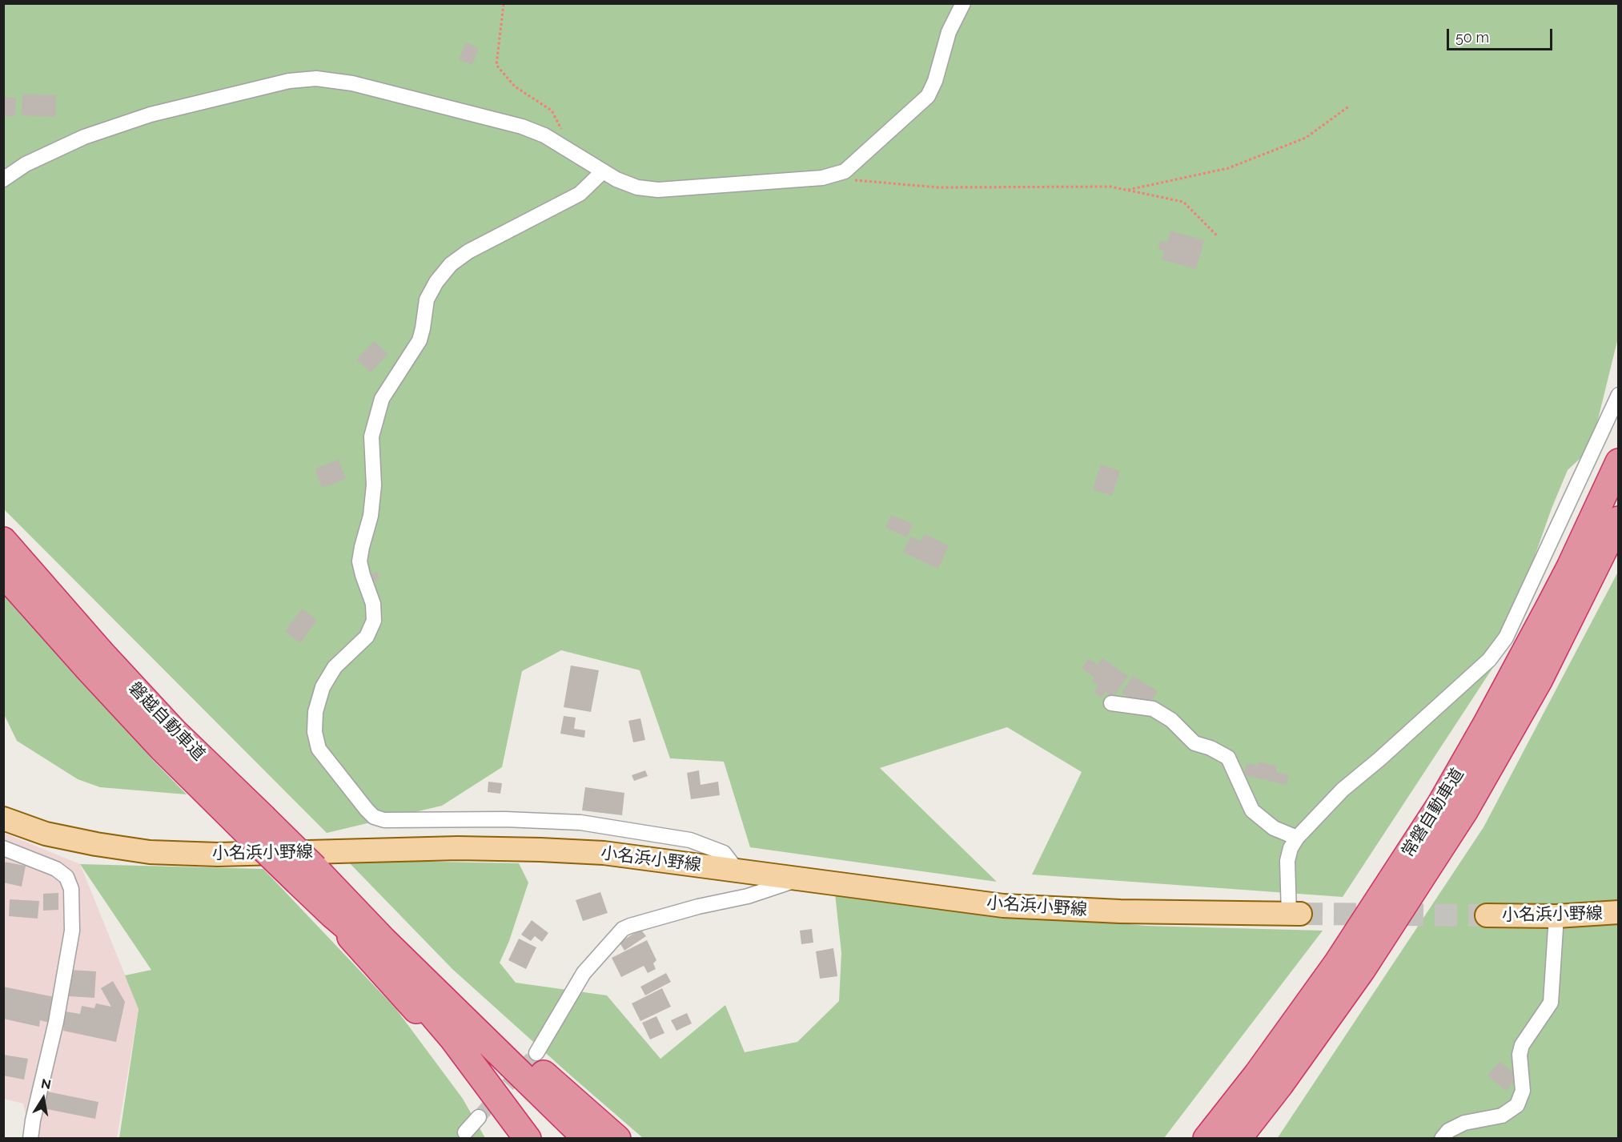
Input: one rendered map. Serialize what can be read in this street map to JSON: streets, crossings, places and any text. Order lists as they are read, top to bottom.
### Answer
{
  "streets": {
    "highway": ["磐越自動車道", "常磐自動車道"],
    "main road": ["小名浜小野線"]
  },
  "scale_bar": "50 m",
  "north": "top"
}
